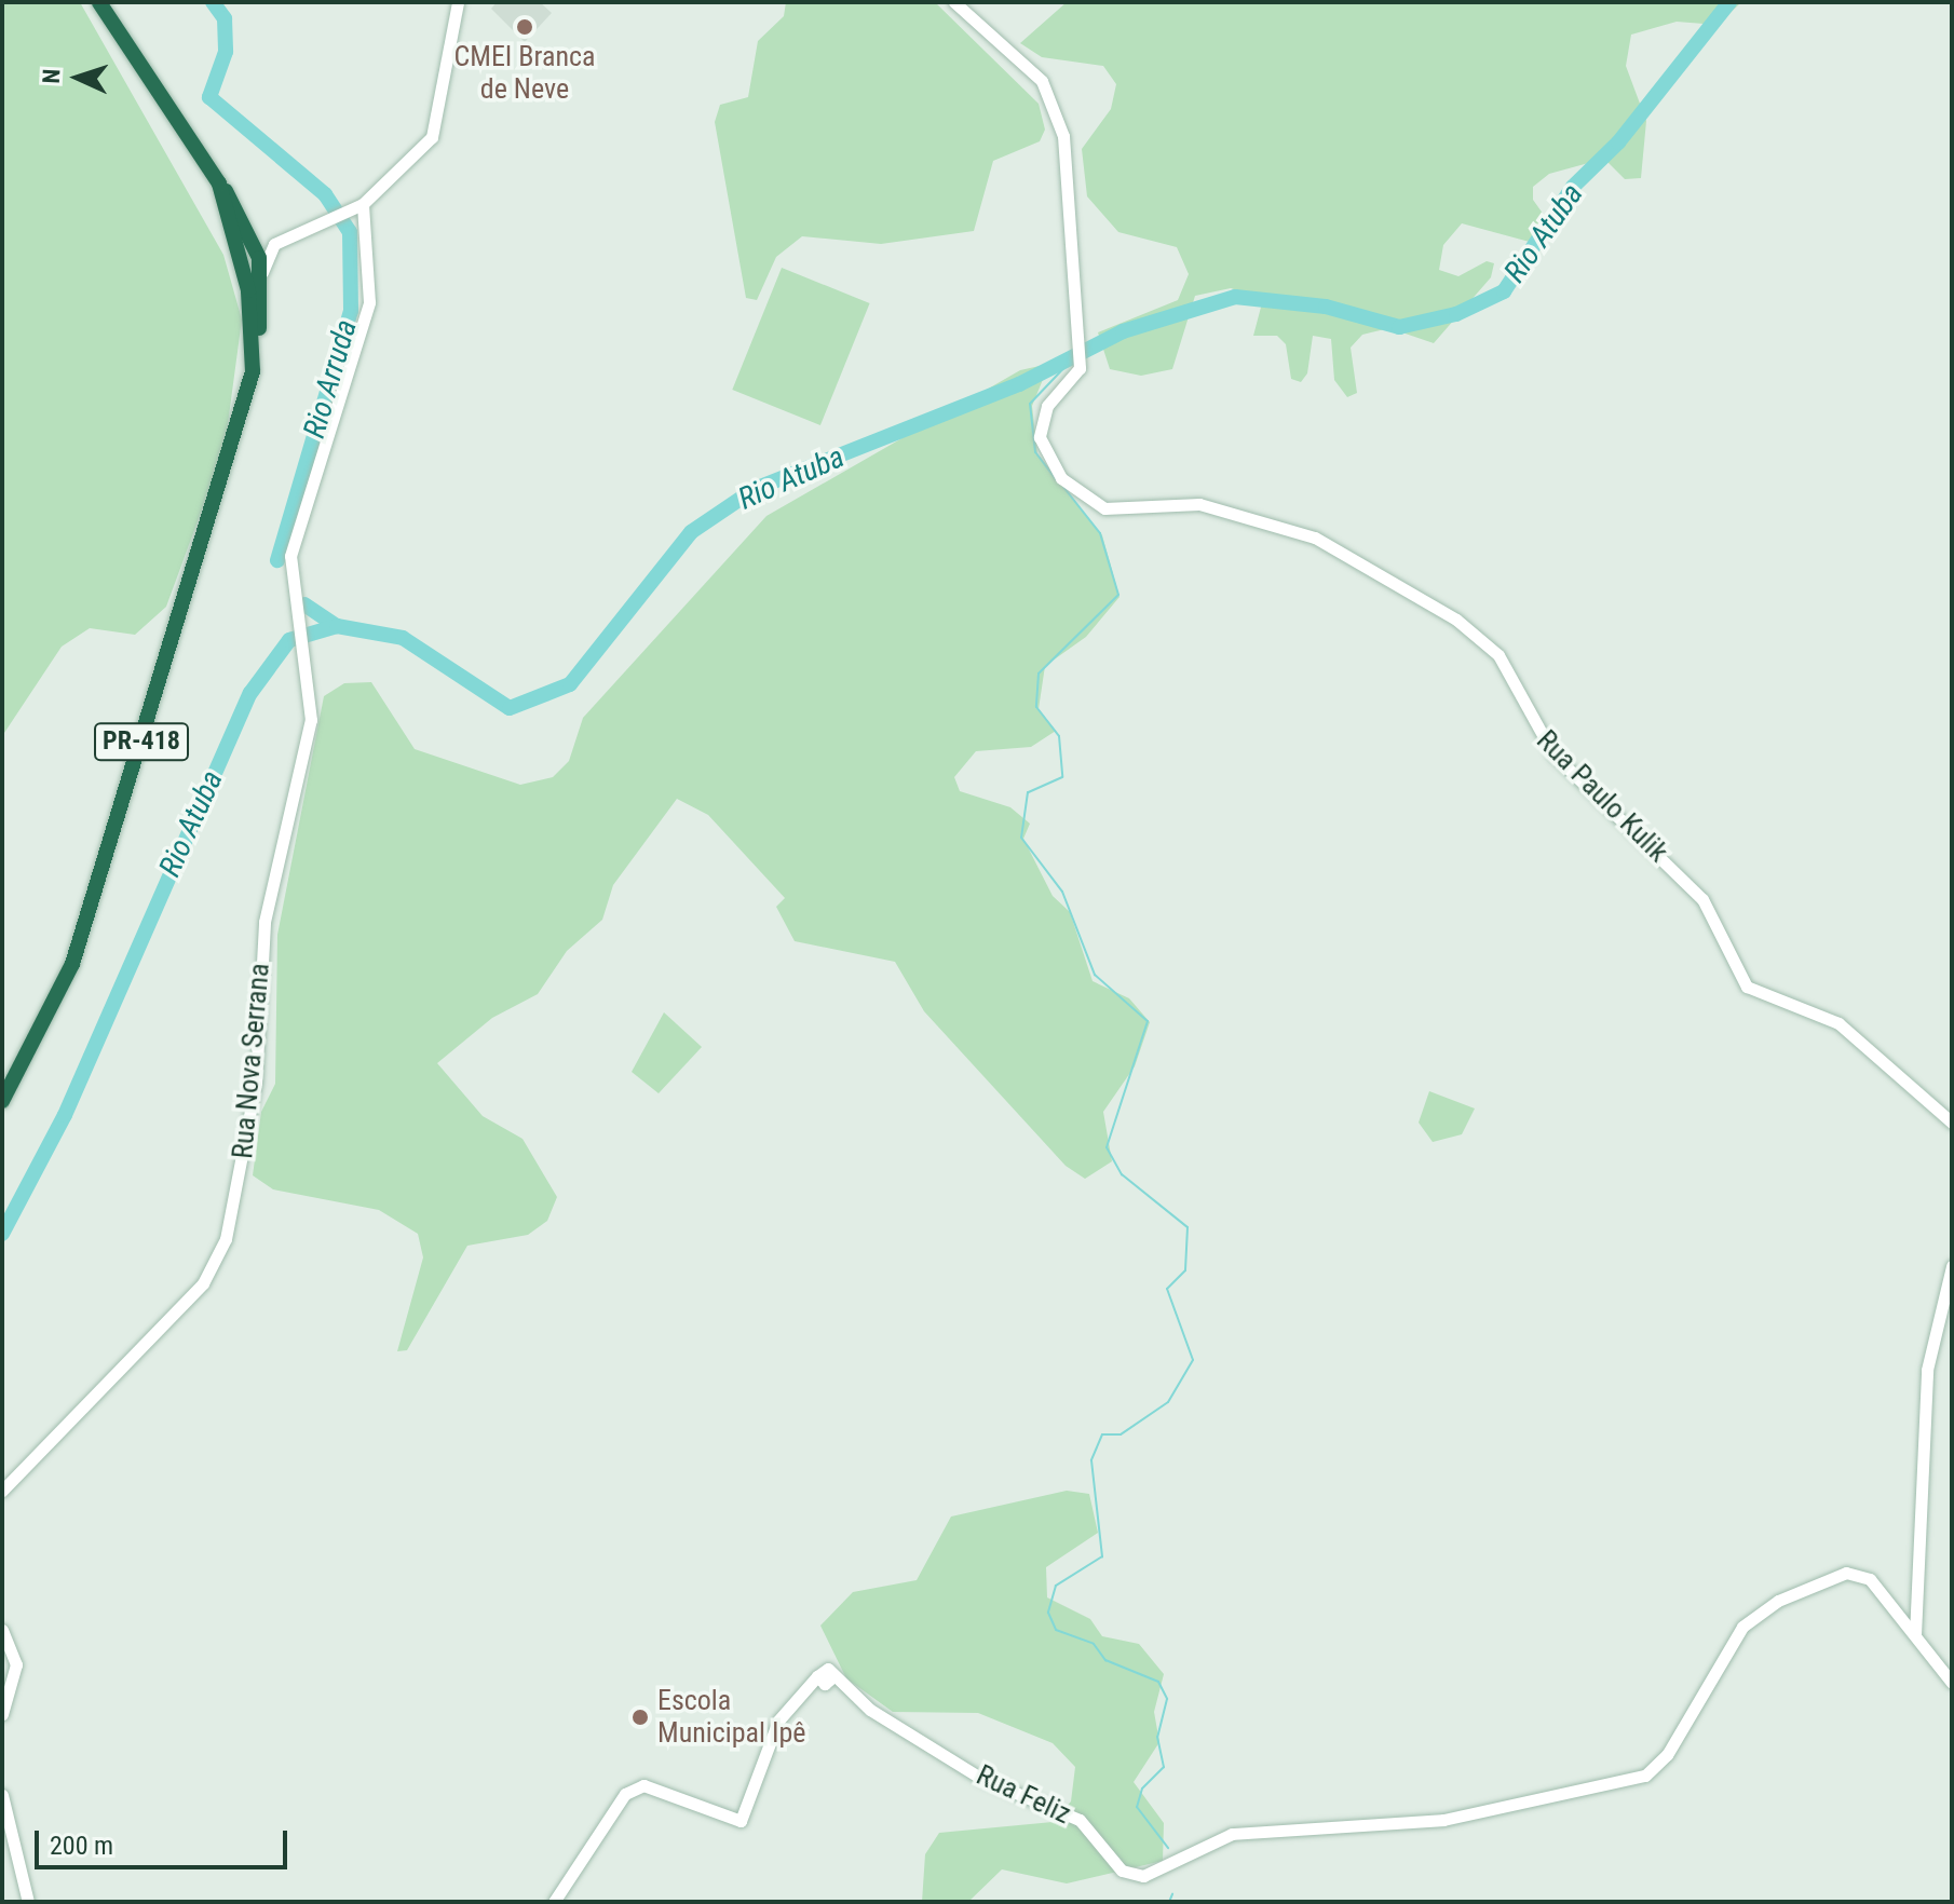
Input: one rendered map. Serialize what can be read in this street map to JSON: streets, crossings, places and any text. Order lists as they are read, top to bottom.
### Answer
{
  "streets": {
    "highway": ["PR-418"],
    "street": ["Rua Paulo Kulik", "Rua Nova Serrana", "Rua Feliz"]
  },
  "water": ["Rio Atuba", "Rio Arruda"],
  "places": ["CMEI Branca de Neve", "Escola Municipal Ipê"],
  "scale_bar": "200 m",
  "north": "left"
}
